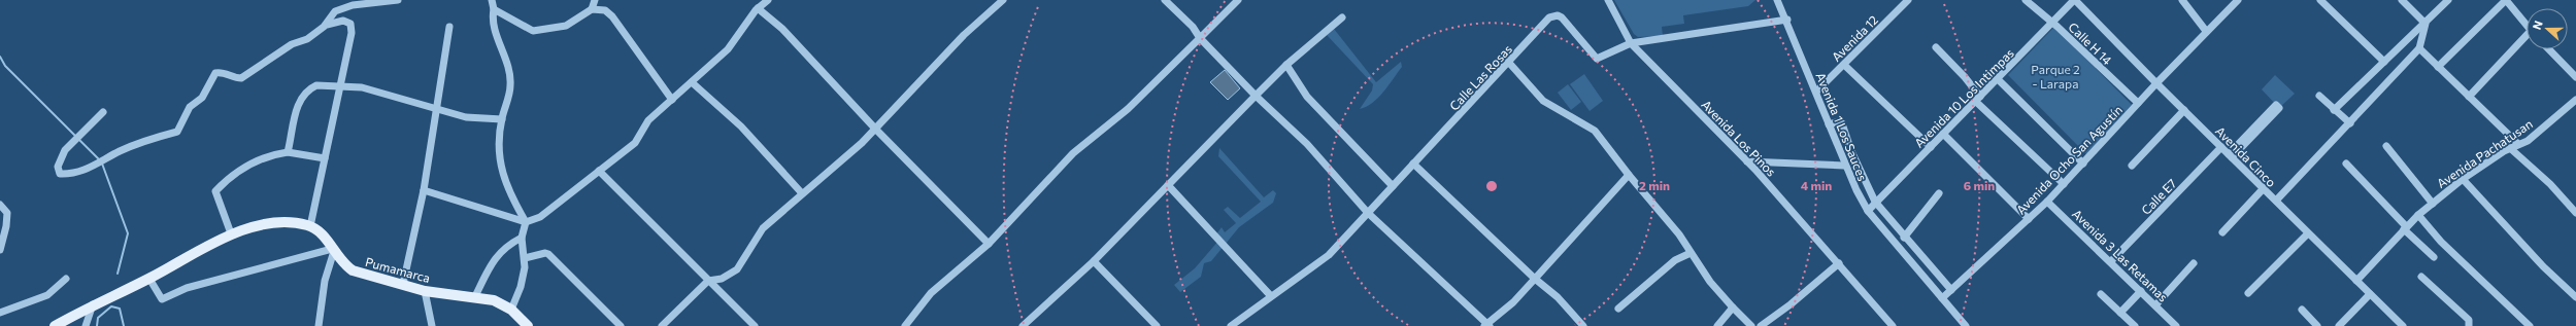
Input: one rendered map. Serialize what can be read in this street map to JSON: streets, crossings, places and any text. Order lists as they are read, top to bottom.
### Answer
{
  "streets": {
    "main road": ["Pumamarca"],
    "street": [
      "Avenida 12",
      "Calle H 14",
      "Calle Las Rosas",
      "Avenida 10 Los Intimpas",
      "Avenida 1 Los Sauces",
      "Avenida Los Pinos",
      "Avenida Pachatusan",
      "Avenida Cinco",
      "Avenida Ocho San Agustín",
      "Calle E7",
      "Avenida 3 Las Retamas"
    ]
  },
  "crossings": [
    ["Avenida 12", "Avenida 1 Los Sauces"],
    ["Calle H 14", "Avenida 10 Los Intimpas"],
    ["Calle H 14", "Avenida Ocho San Agustín"],
    ["Calle Las Rosas", "Avenida 1 Los Sauces"],
    ["Calle Las Rosas", "Avenida Los Pinos"],
    ["Avenida 10 Los Intimpas", "Avenida 1 Los Sauces"],
    ["Avenida 10 Los Intimpas", "Avenida Cinco"],
    ["Avenida 1 Los Sauces", "Avenida Ocho San Agustín"],
    ["Avenida Pachatusan", "Avenida Cinco"],
    ["Avenida Cinco", "Avenida Ocho San Agustín"],
    ["Avenida Cinco", "Calle E7"],
    ["Avenida Ocho San Agustín", "Avenida 3 Las Retamas"],
    ["Calle E7", "Avenida 3 Las Retamas"]
  ],
  "parks": ["Parque 2 - Larapa"],
  "north": "left",
  "rings": ["2 min", "4 min", "6 min"]
}
